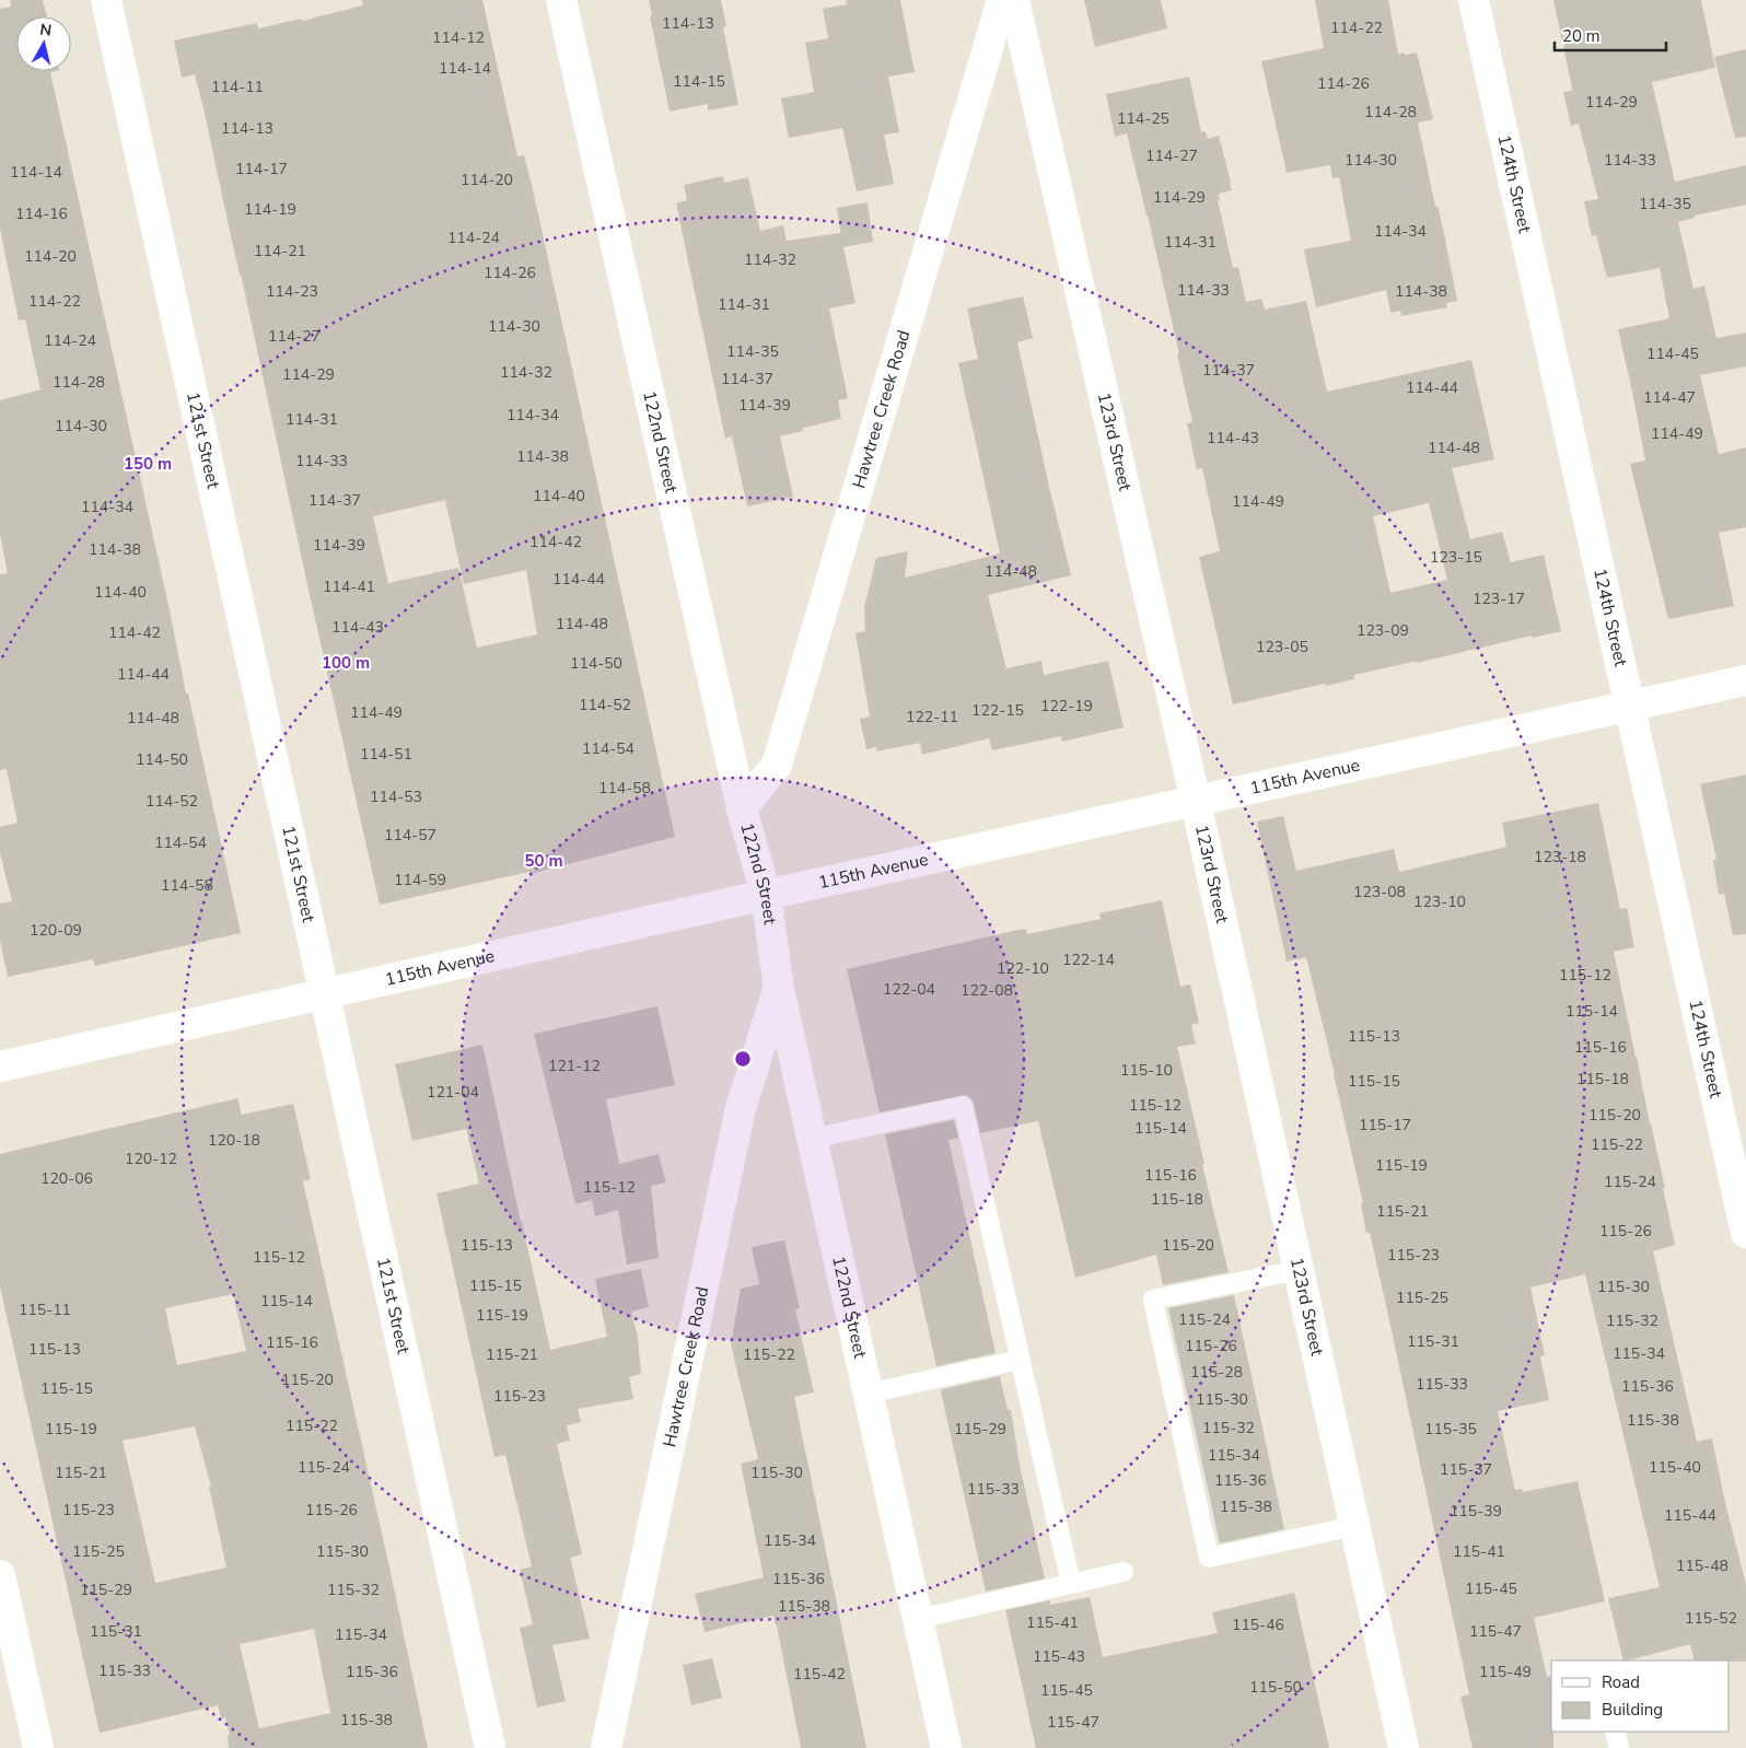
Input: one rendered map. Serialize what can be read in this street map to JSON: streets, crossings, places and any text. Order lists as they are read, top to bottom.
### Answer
{
  "streets": {
    "street": [
      "124th Street",
      "Hawtree Creek Road",
      "121st Street",
      "122nd Street",
      "123rd Street",
      "115th Avenue"
    ]
  },
  "crossings": [
    ["124th Street", "115th Avenue"],
    ["Hawtree Creek Road", "122nd Street"],
    ["121st Street", "115th Avenue"],
    ["122nd Street", "115th Avenue"],
    ["123rd Street", "115th Avenue"]
  ],
  "house_numbers": [
    "114-13",
    "114-22",
    "114-12",
    "114-14",
    "114-15",
    "114-26",
    "114-11",
    "114-29",
    "114-28",
    "114-25",
    "114-13",
    "114-27",
    "114-30",
    "114-33",
    "114-17",
    "114-14",
    "114-20",
    "114-29",
    "114-35",
    "114-19",
    "114-16",
    "114-34",
    "114-24",
    "114-31",
    "114-21",
    "114-20",
    "114-32",
    "114-26",
    "114-33",
    "114-23",
    "114-38",
    "114-22",
    "114-31",
    "114-30",
    "114-27",
    "114-24",
    "114-35",
    "114-45",
    "114-37",
    "114-32",
    "114-29",
    "114-37",
    "114-28",
    "114-44",
    "114-47",
    "114-39",
    "114-34",
    "114-31",
    "114-30",
    "114-49",
    "114-43",
    "114-48",
    "114-38",
    "114-33",
    "114-40",
    "114-37",
    "114-49",
    "114-34",
    "114-42",
    "114-39",
    "114-38",
    "123-15",
    "114-48",
    "114-44",
    "114-41",
    "114-40",
    "123-17",
    "114-48",
    "114-43",
    "123-09",
    "114-42",
    "123-05",
    "114-50",
    "114-44",
    "114-52",
    "122-19",
    "122-15",
    "114-49",
    "122-11",
    "114-48",
    "114-54",
    "114-51",
    "114-50",
    "114-58",
    "114-53",
    "114-52",
    "114-57",
    "114-54",
    "123-18",
    "114-59",
    "114-58",
    "123-08",
    "123-10",
    "120-09",
    "122-14",
    "122-10",
    "115-12",
    "122-04",
    "122-08",
    "115-14",
    "115-13",
    "115-16",
    "121-12",
    "115-10",
    "115-18",
    "115-15",
    "121-04",
    "115-12",
    "115-20",
    "115-17",
    "115-14",
    "120-18",
    "115-22",
    "120-12",
    "115-19",
    "115-16",
    "120-06",
    "115-24",
    "115-12",
    "115-18",
    "115-21",
    "115-26",
    "115-13",
    "115-20",
    "115-23",
    "115-12",
    "115-15",
    "115-30",
    "115-25",
    "115-14",
    "115-11",
    "115-19",
    "115-24",
    "115-32",
    "115-31",
    "115-16",
    "115-26",
    "115-13",
    "115-34",
    "115-21",
    "115-22",
    "115-28",
    "115-20",
    "115-33",
    "115-36",
    "115-15",
    "115-23",
    "115-30",
    "115-38",
    "115-22",
    "115-32",
    "115-19",
    "115-29",
    "115-35",
    "115-34",
    "115-24",
    "115-40",
    "115-37",
    "115-21",
    "115-30",
    "115-36",
    "115-33",
    "115-38",
    "115-23",
    "115-26",
    "115-39",
    "115-44",
    "115-34",
    "115-25",
    "115-30",
    "115-41",
    "115-48",
    "115-36",
    "115-45",
    "115-29",
    "115-32",
    "115-38",
    "115-52",
    "115-41",
    "115-46",
    "115-31",
    "115-47",
    "115-34",
    "115-43",
    "115-33",
    "115-36",
    "115-49",
    "115-42",
    "115-50",
    "115-45",
    "115-38",
    "115-47"
  ],
  "legend": ["Road", "Building"],
  "scale_bar": "20 m",
  "north": "top",
  "rings": ["150 m", "100 m", "50 m"]
}
